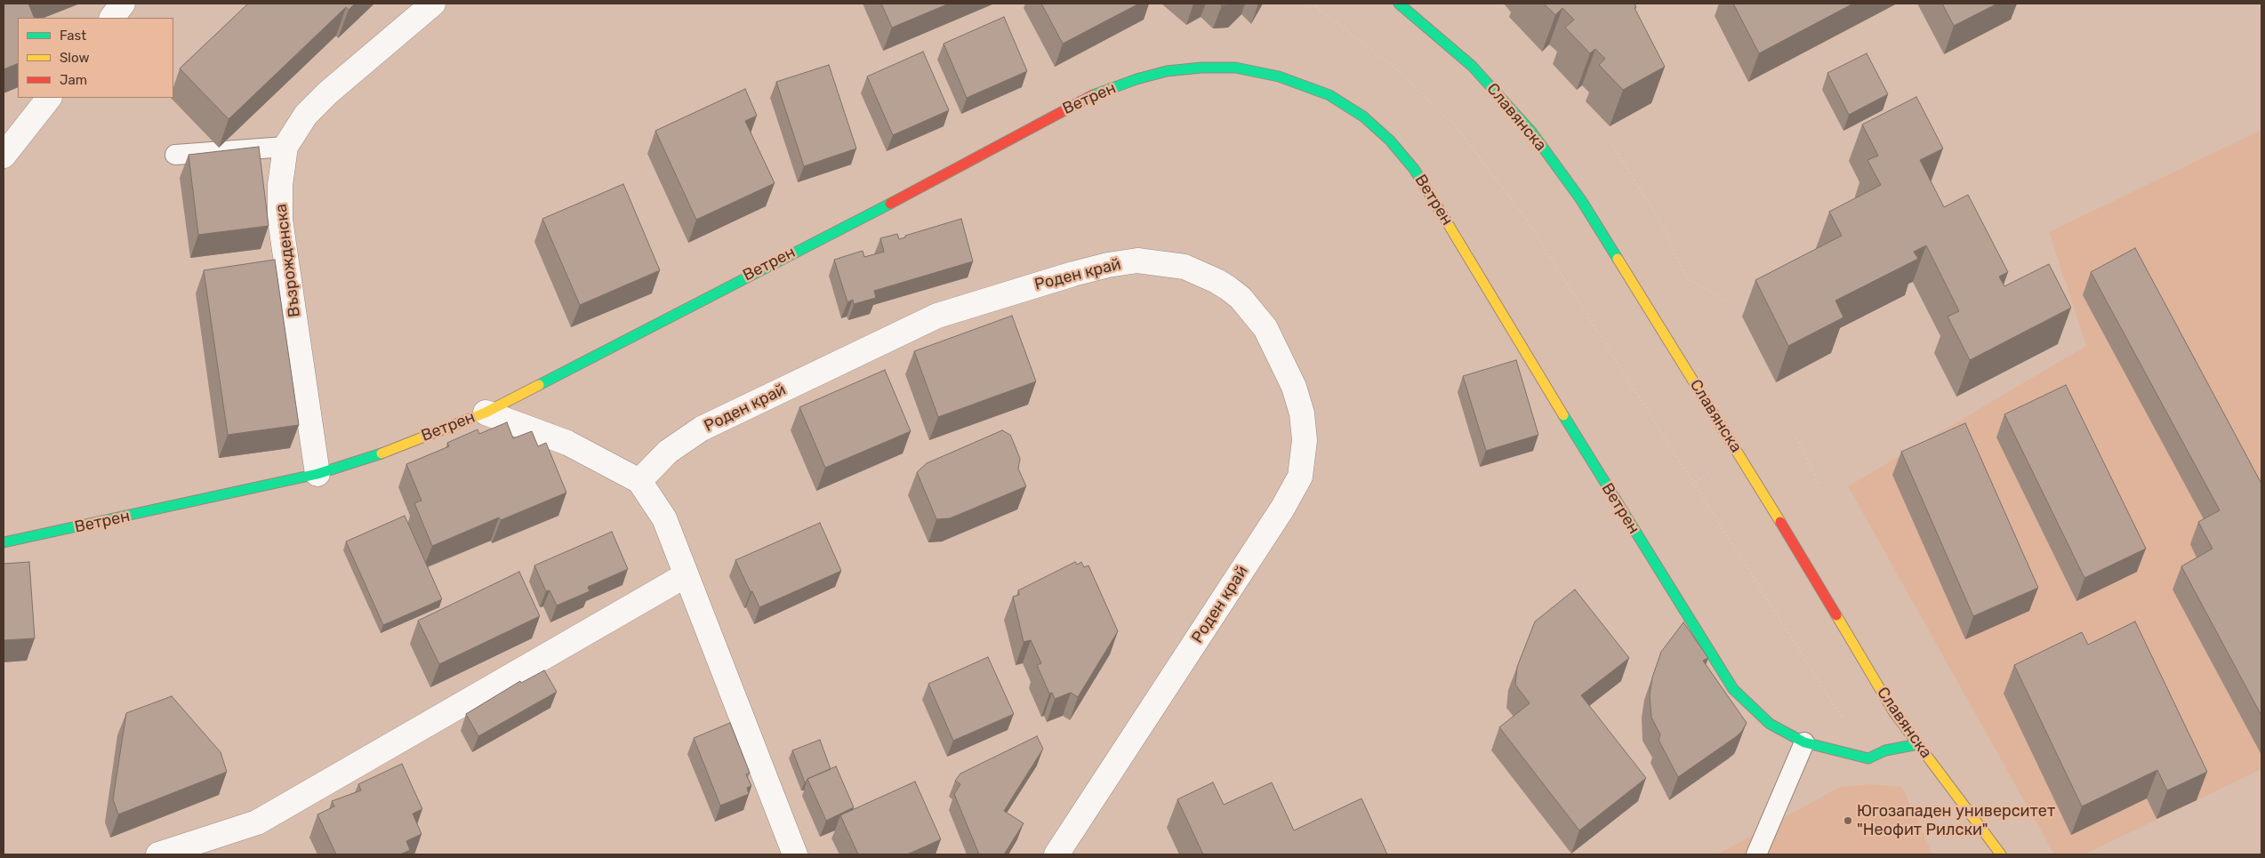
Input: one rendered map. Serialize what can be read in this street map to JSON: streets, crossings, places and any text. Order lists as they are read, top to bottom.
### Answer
{
  "streets": {
    "street": [
      "Ветрен",
      "Славянска",
      "Възрожденска",
      "Роден край"
    ]
  },
  "crossings": [
    ["Ветрен", "Славянска"],
    ["Ветрен", "Възрожденска"]
  ],
  "places": ["Югозападен университет \"Неофит Рилски\""],
  "legend": ["Fast", "Slow", "Jam"]
}
